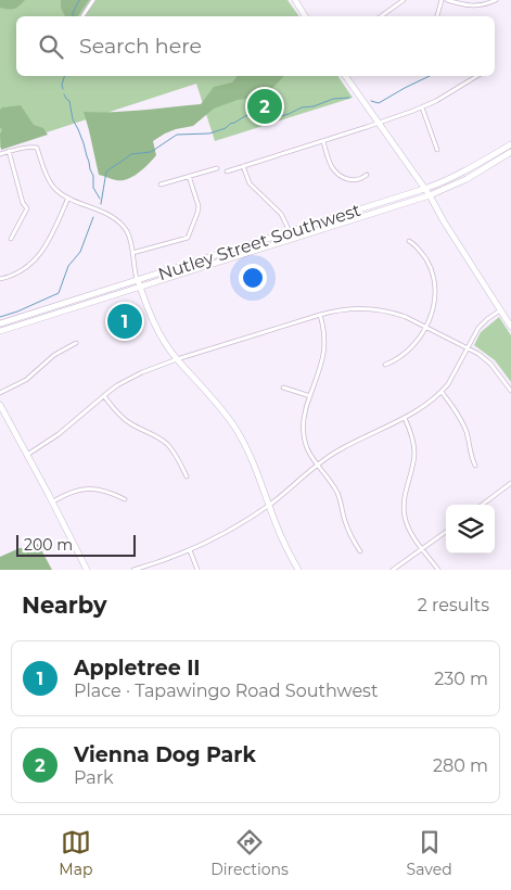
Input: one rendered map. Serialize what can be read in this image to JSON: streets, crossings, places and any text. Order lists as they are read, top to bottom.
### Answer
{
  "streets": {
    "main road": ["Nutley Street Southwest"]
  },
  "scale_bar": "200 m",
  "page": {
    "search": "Search here",
    "pins": ["2", "1"],
    "scale": "200 m",
    "heading": ["Nearby", "2 results"],
    "list": [
      {
        "mark": "1",
        "name": "Appletree II",
        "note": "Place · Tapawingo Road Southwest",
        "value": "230 m"
      },
      {
        "mark": "2",
        "name": "Vienna Dog Park",
        "note": "Park",
        "value": "280 m"
      }
    ],
    "nav": ["Map", "Directions", "Saved"]
  }
}
